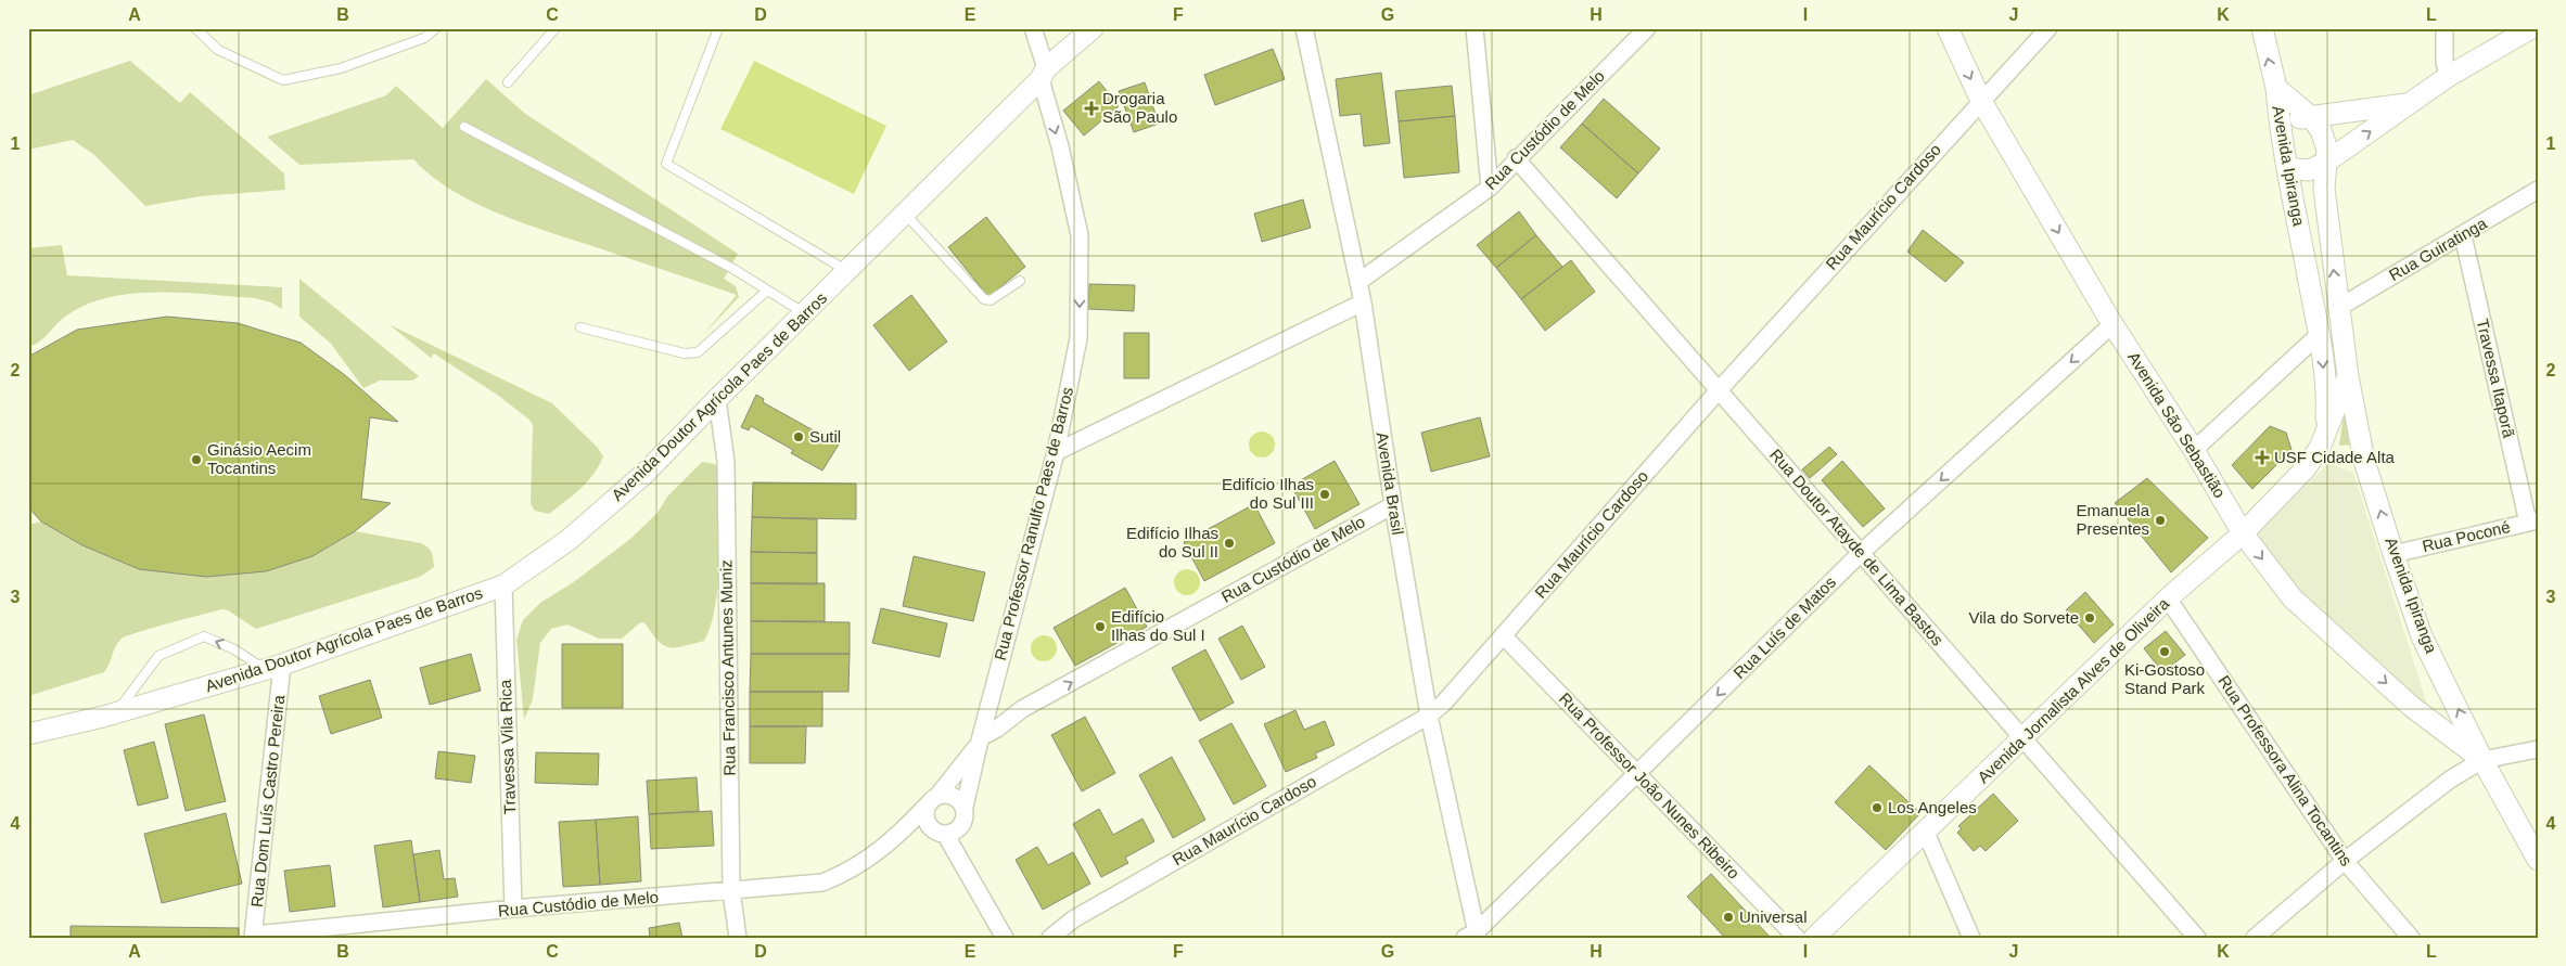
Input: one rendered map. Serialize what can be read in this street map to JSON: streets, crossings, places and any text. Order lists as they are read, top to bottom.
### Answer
{
  "streets": {
    "street": [
      "Rua Custódio de Melo",
      "Avenida Ipiranga",
      "Rua Maurício Cardoso",
      "Rua Guiratinga",
      "Travessa Itaporã",
      "Avenida Doutor Agrícola Paes de Barros",
      "Avenida São Sebastião",
      "Avenida Brasil",
      "Rua Professor Ranulfo Paes de Barros",
      "Rua Poconé",
      "Rua Doutor Atayde de Lima Bastos",
      "Rua Luís de Matos",
      "Rua Francisco Antunes Muniz",
      "Avenida Jornalista Alves de Oliveira",
      "Travessa Vila Rica",
      "Rua Professora Alina Tocantins",
      "Rua Professor João Nunes Ribeiro",
      "Rua Dom Luís Castro Pereira"
    ]
  },
  "crossings": [
    ["Rua Custódio de Melo", "Avenida Brasil"],
    ["Rua Custódio de Melo", "Rua Professor Ranulfo Paes de Barros"],
    ["Rua Custódio de Melo", "Rua Doutor Atayde de Lima Bastos"],
    ["Rua Custódio de Melo", "Rua Francisco Antunes Muniz"],
    ["Rua Custódio de Melo", "Travessa Vila Rica"],
    ["Rua Custódio de Melo", "Rua Dom Luís Castro Pereira"],
    ["Avenida Ipiranga", "Rua Guiratinga"],
    ["Avenida Ipiranga", "Avenida São Sebastião"],
    ["Avenida Ipiranga", "Rua Poconé"],
    ["Avenida Ipiranga", "Avenida Jornalista Alves de Oliveira"],
    ["Rua Maurício Cardoso", "Avenida São Sebastião"],
    ["Rua Maurício Cardoso", "Avenida Brasil"],
    ["Rua Maurício Cardoso", "Rua Doutor Atayde de Lima Bastos"],
    ["Rua Maurício Cardoso", "Rua Professor João Nunes Ribeiro"],
    ["Rua Guiratinga", "Travessa Itaporã"],
    ["Travessa Itaporã", "Rua Poconé"],
    ["Avenida Doutor Agrícola Paes de Barros", "Rua Professor Ranulfo Paes de Barros"],
    ["Avenida Doutor Agrícola Paes de Barros", "Rua Francisco Antunes Muniz"],
    ["Avenida Doutor Agrícola Paes de Barros", "Travessa Vila Rica"],
    ["Avenida Doutor Agrícola Paes de Barros", "Rua Dom Luís Castro Pereira"],
    ["Avenida São Sebastião", "Rua Luís de Matos"],
    ["Avenida São Sebastião", "Avenida Jornalista Alves de Oliveira"],
    ["Avenida Brasil", "Rua Luís de Matos"],
    ["Rua Doutor Atayde de Lima Bastos", "Rua Luís de Matos"],
    ["Rua Doutor Atayde de Lima Bastos", "Avenida Jornalista Alves de Oliveira"],
    ["Rua Luís de Matos", "Rua Professor João Nunes Ribeiro"],
    ["Avenida Jornalista Alves de Oliveira", "Rua Professora Alina Tocantins"]
  ],
  "one_way": ["Avenida São Sebastião", "Rua Professor Ranulfo Paes de Barros", "Rua Luís de Matos"],
  "places": {
    "health": ["Drogaria São Paulo", "USF Cidade Alta"],
    "other": [
      "Sutil",
      "Ginásio Aecim Tocantins",
      "Edifício Ilhas do Sul III",
      "Emanuela Presentes",
      "Edifício Ilhas do Sul II",
      "Vila do Sorvete",
      "Edifício Ilhas do Sul I",
      "Ki-Gostoso Stand Park",
      "Los Angeles",
      "Universal"
    ]
  },
  "grid": {
    "columns": [
      "A",
      "B",
      "C",
      "D",
      "E",
      "F",
      "G",
      "H",
      "I",
      "J",
      "K",
      "L"
    ],
    "rows": [
      "1",
      "2",
      "3",
      "4"
    ]
  }
}
